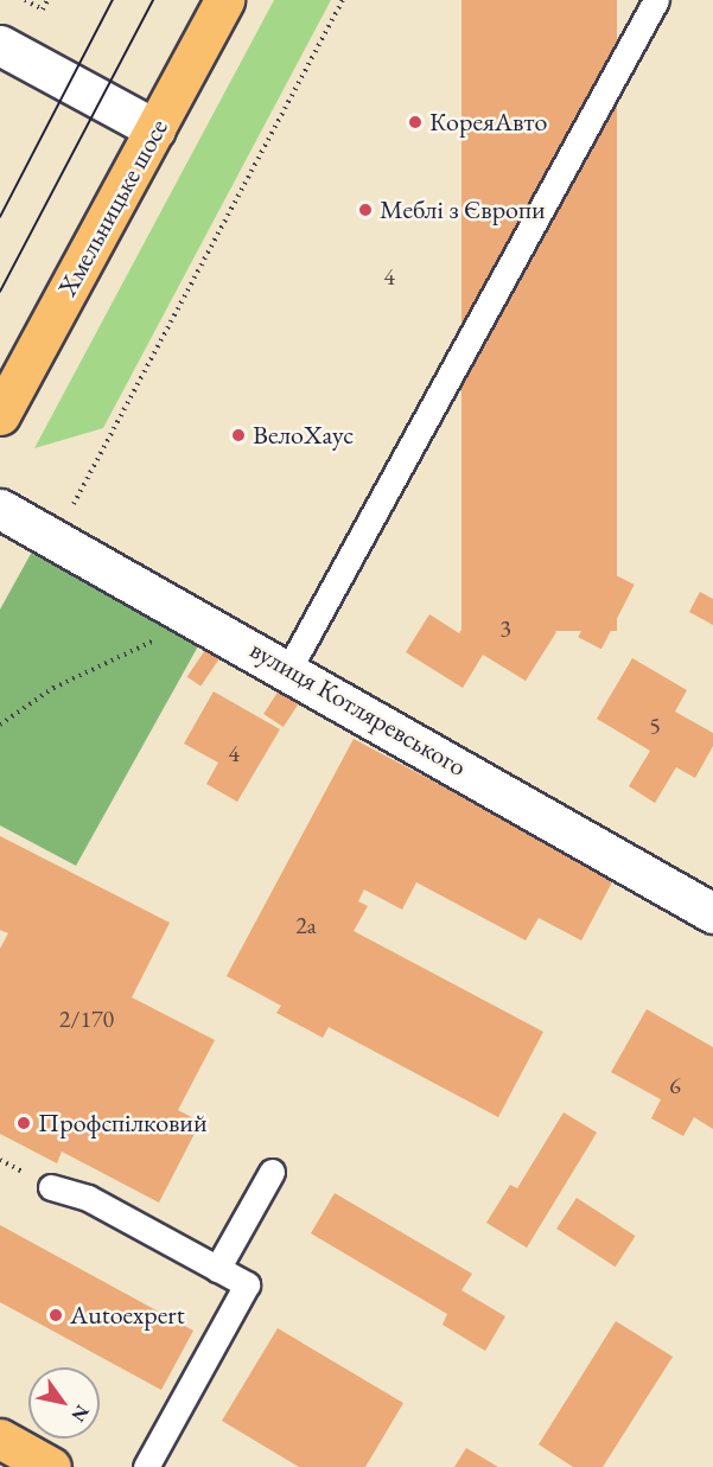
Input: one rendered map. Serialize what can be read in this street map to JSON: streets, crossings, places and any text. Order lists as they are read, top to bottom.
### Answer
{
  "streets": {
    "main road": ["Хмельницьке шосе"],
    "street": ["вулиця Котляревського"]
  },
  "places": [
    "КореяАвто",
    "Меблі з Європи",
    "ВелоХаус",
    "Профспілковий",
    "Autoexpert"
  ],
  "house_numbers": [
    "4",
    "3",
    "5",
    "4",
    "2а",
    "2/170",
    "6"
  ],
  "north": "bottom right"
}
